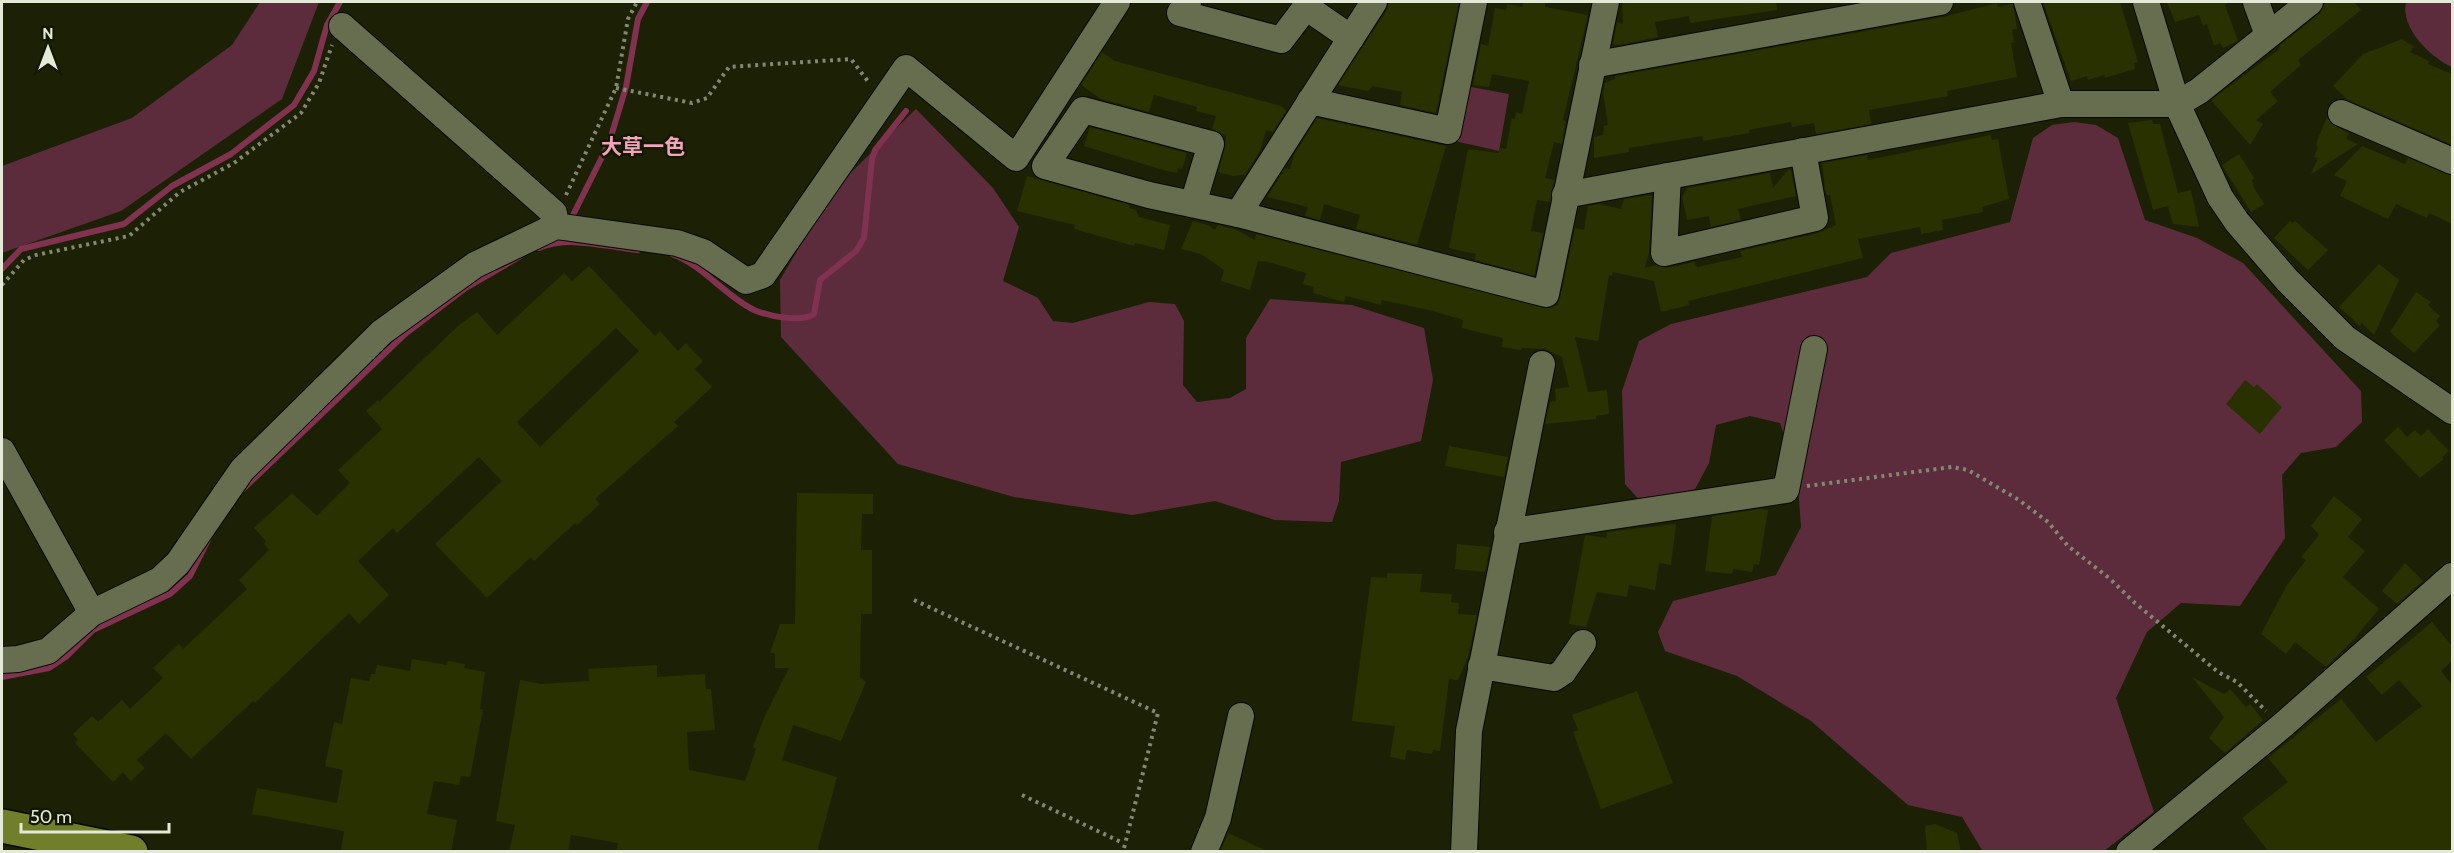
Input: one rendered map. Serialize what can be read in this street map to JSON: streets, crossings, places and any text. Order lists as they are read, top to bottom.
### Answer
{
  "districts": ["大草一色"],
  "scale_bar": "50 m",
  "north": "top"
}
